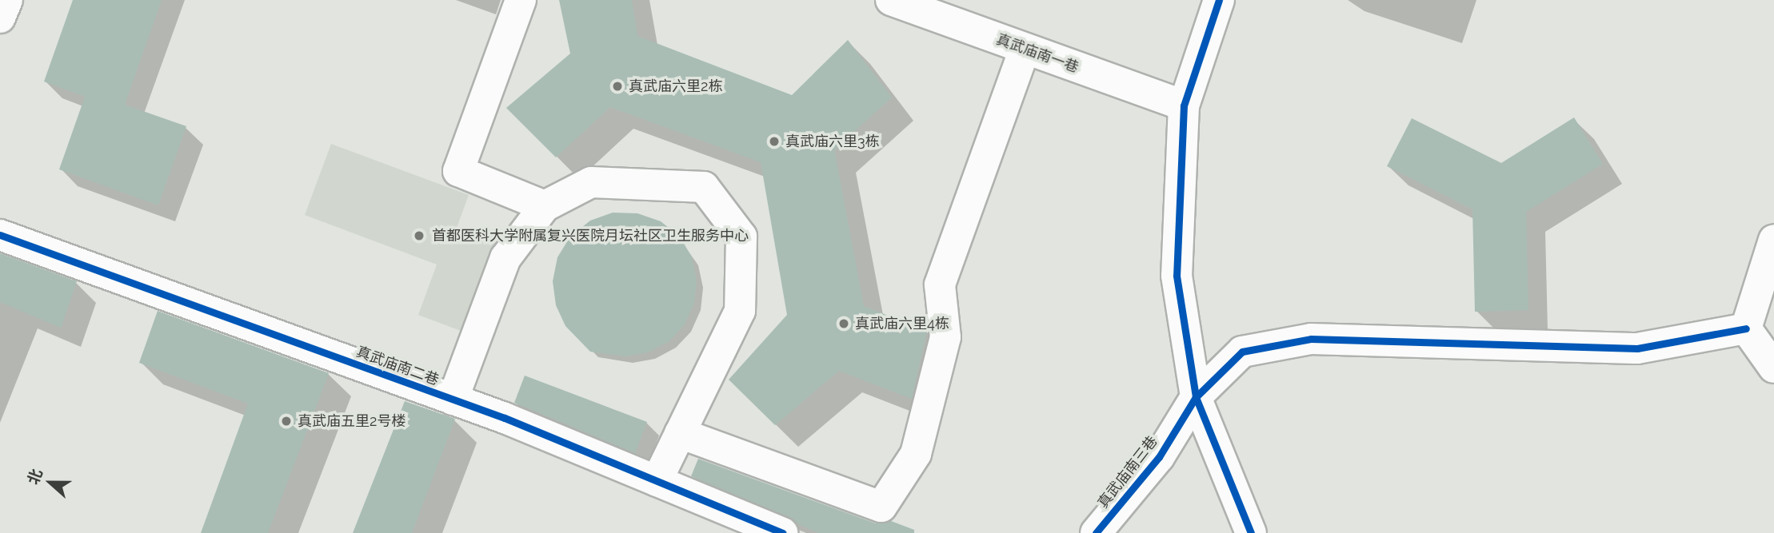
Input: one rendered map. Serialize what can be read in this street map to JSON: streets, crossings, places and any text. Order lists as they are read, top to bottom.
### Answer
{
  "streets": {
    "street": ["真武庙南一巷", "真武庙南二巷", "真武庙南三巷"]
  },
  "places": [
    "真武庙六里2栋",
    "真武庙六里3栋",
    "首都医科大学附属复兴医院月坛社区卫生服务中心",
    "真武庙六里4栋",
    "真武庙五里2号楼"
  ],
  "north": "left"
}
